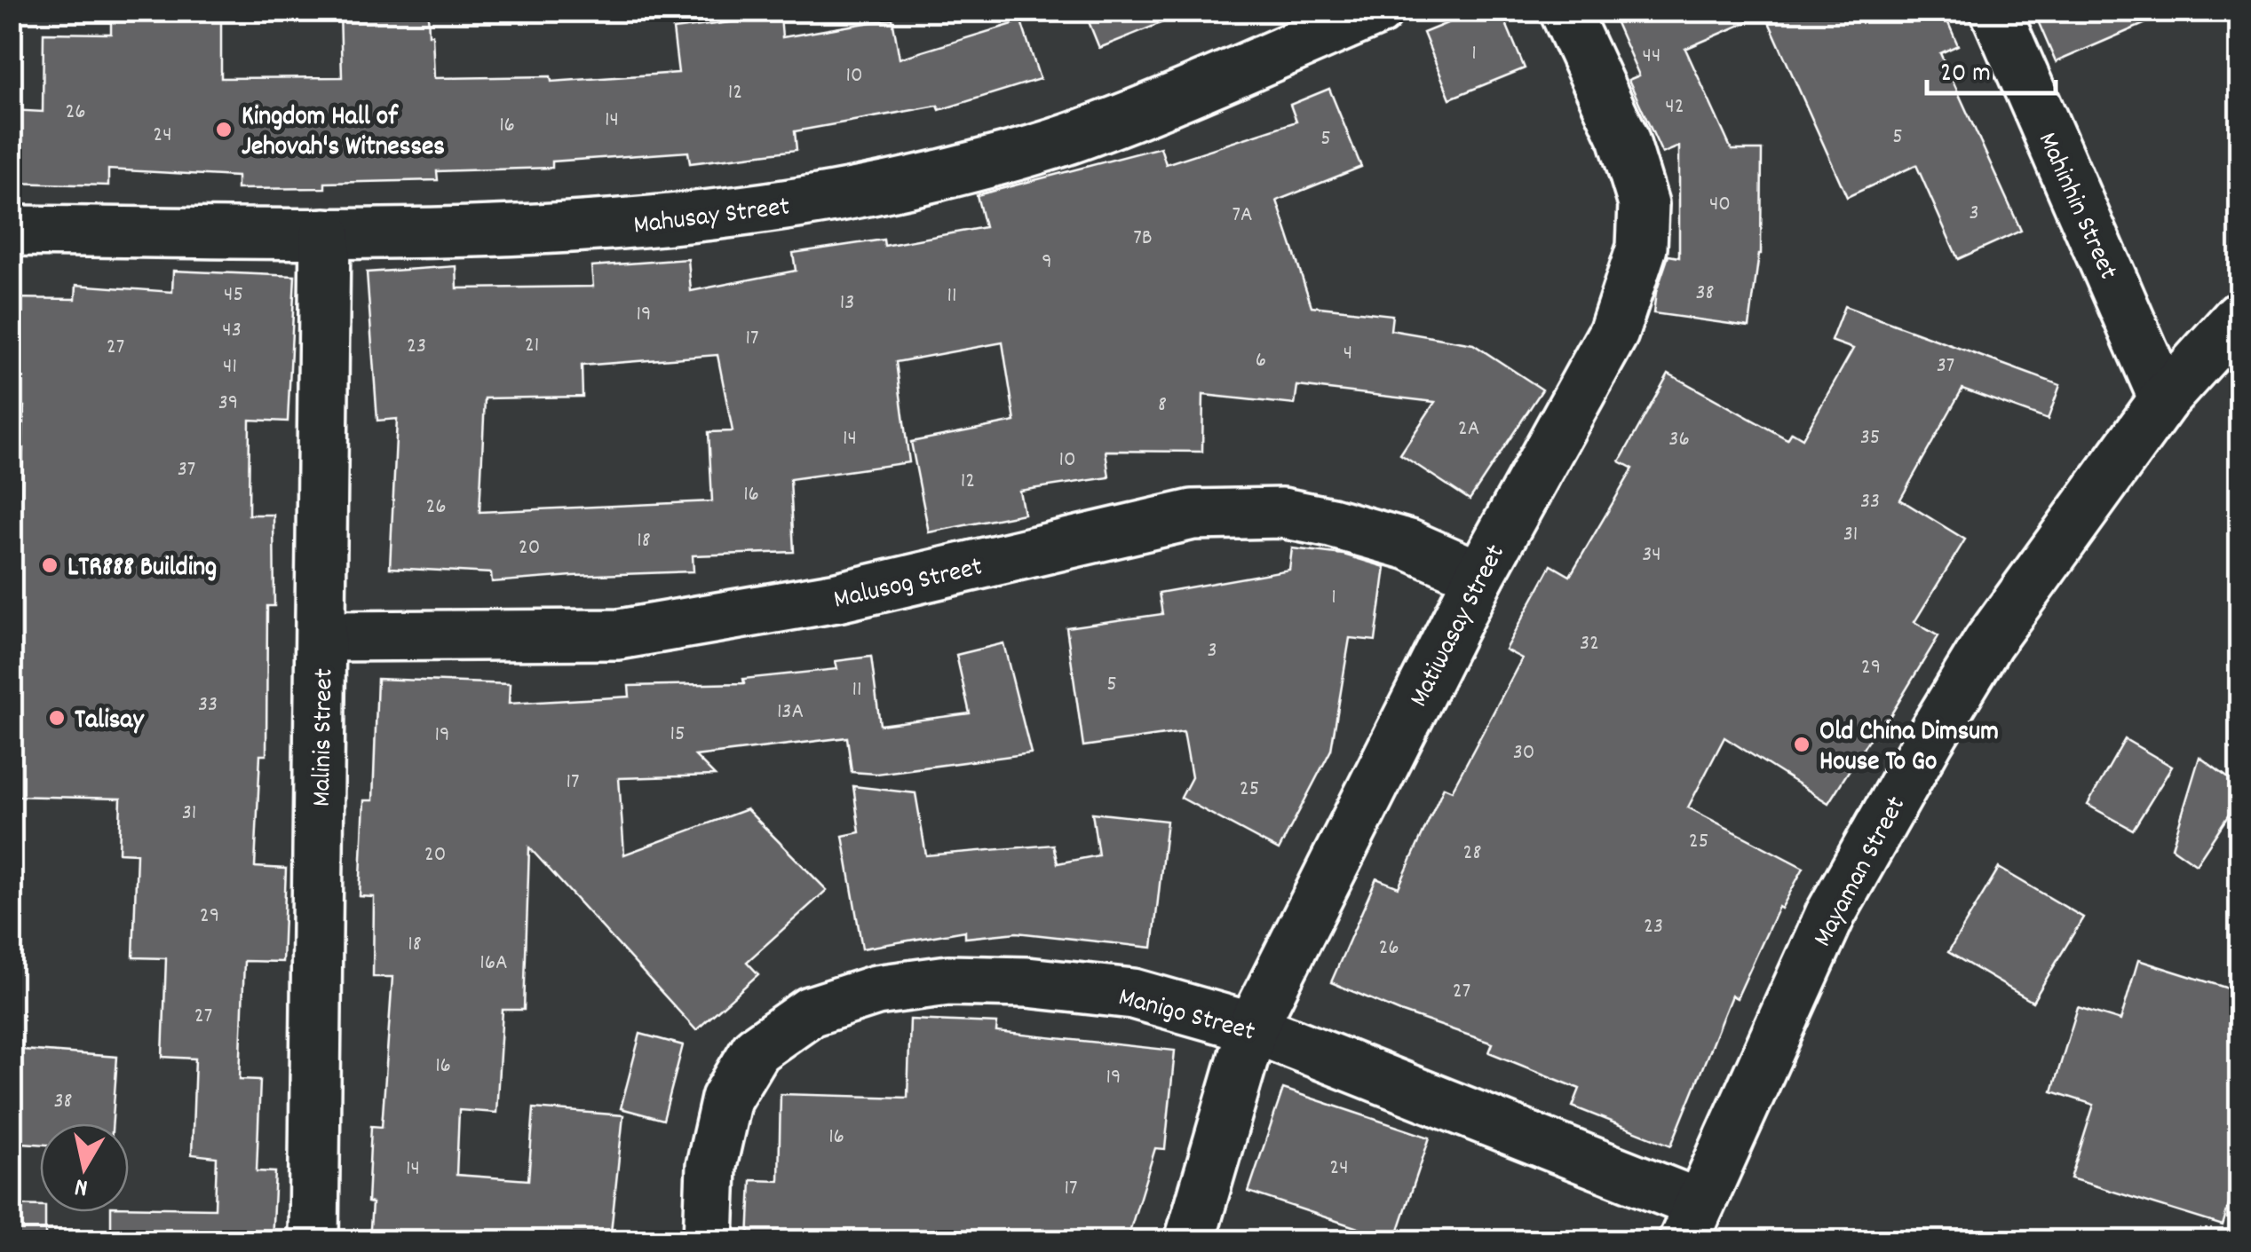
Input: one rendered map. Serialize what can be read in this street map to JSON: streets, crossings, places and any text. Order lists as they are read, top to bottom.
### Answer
{
  "streets": {
    "street": [
      "Mahinhin Street",
      "Mahusay Street",
      "Malusog Street",
      "Matiwasay Street",
      "Malinis Street",
      "Mayaman Street",
      "Manigo Street"
    ]
  },
  "crossings": [
    ["Mahinhin Street", "Mayaman Street"],
    ["Mahusay Street", "Malinis Street"],
    ["Malusog Street", "Matiwasay Street"],
    ["Malusog Street", "Malinis Street"],
    ["Matiwasay Street", "Manigo Street"],
    ["Mayaman Street", "Manigo Street"]
  ],
  "places": [
    "Kingdom Hall of Jehovah's Witnesses",
    "LTR888 Building",
    "Talisay",
    "Old China Dimsum House To Go"
  ],
  "house_numbers": [
    "1",
    "44",
    "10",
    "12",
    "42",
    "26",
    "14",
    "16",
    "24",
    "5",
    "5",
    "40",
    "3",
    "7A",
    "7B",
    "9",
    "38",
    "45",
    "11",
    "13",
    "19",
    "43",
    "17",
    "21",
    "23",
    "27",
    "4",
    "6",
    "37",
    "41",
    "39",
    "8",
    "2A",
    "35",
    "14",
    "36",
    "10",
    "37",
    "12",
    "16",
    "33",
    "26",
    "31",
    "18",
    "20",
    "34",
    "1",
    "32",
    "3",
    "29",
    "5",
    "11",
    "33",
    "13A",
    "15",
    "19",
    "30",
    "17",
    "25",
    "31",
    "25",
    "28",
    "20",
    "29",
    "23",
    "18",
    "26",
    "16A",
    "27",
    "27",
    "16",
    "19",
    "38",
    "16",
    "24",
    "14",
    "17"
  ],
  "scale_bar": "20 m",
  "north": "bottom"
}
